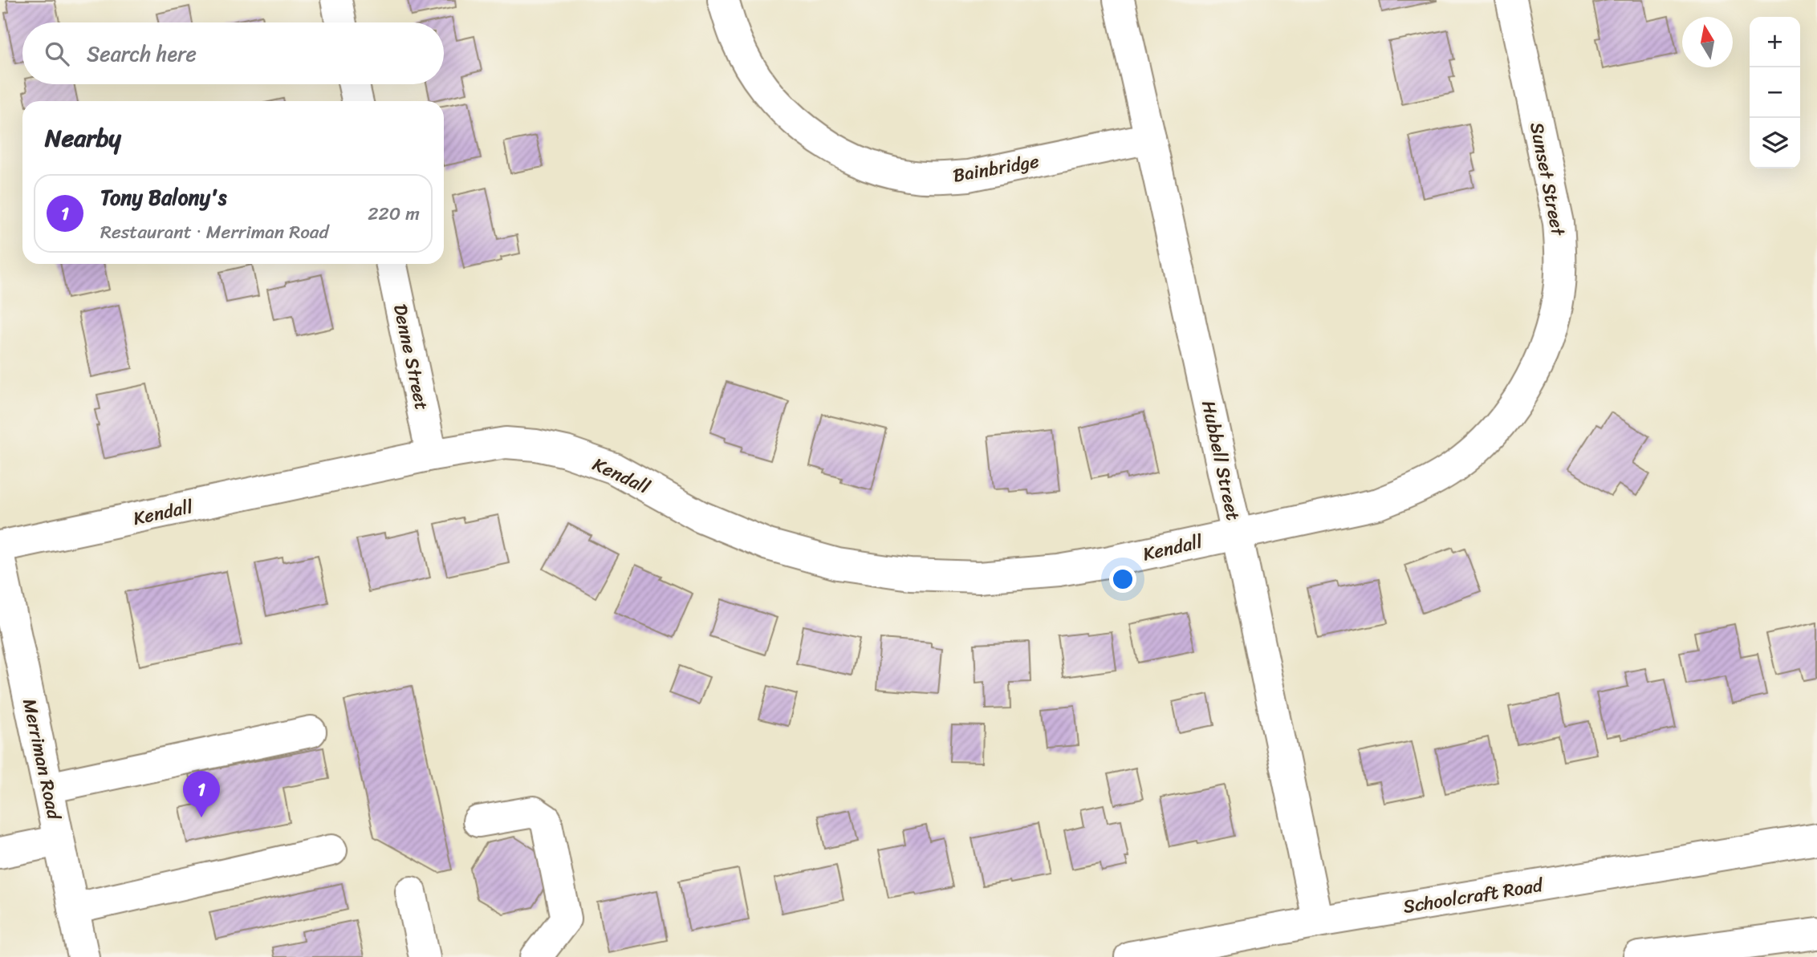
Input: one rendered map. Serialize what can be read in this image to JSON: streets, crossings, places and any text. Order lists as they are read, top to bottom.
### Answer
{
  "streets": {
    "main road": [
      "Bainbridge",
      "Sunset Street",
      "Denne Street",
      "Hubbell Street",
      "Kendall",
      "Merriman Road",
      "Schoolcraft Road"
    ]
  },
  "crossings": [
    ["Bainbridge", "Hubbell Street"],
    ["Sunset Street", "Hubbell Street"],
    ["Sunset Street", "Kendall"],
    ["Denne Street", "Kendall"],
    ["Hubbell Street", "Kendall"],
    ["Hubbell Street", "Schoolcraft Road"]
  ],
  "north": "top",
  "page": {
    "map_buttons": ["+", "−"],
    "search": "Search here",
    "heading": "Nearby",
    "list": [
      {
        "mark": "1",
        "name": "Tony Balony's",
        "note": "Restaurant · Merriman Road",
        "value": "220 m"
      }
    ],
    "pins": "1"
  }
}
